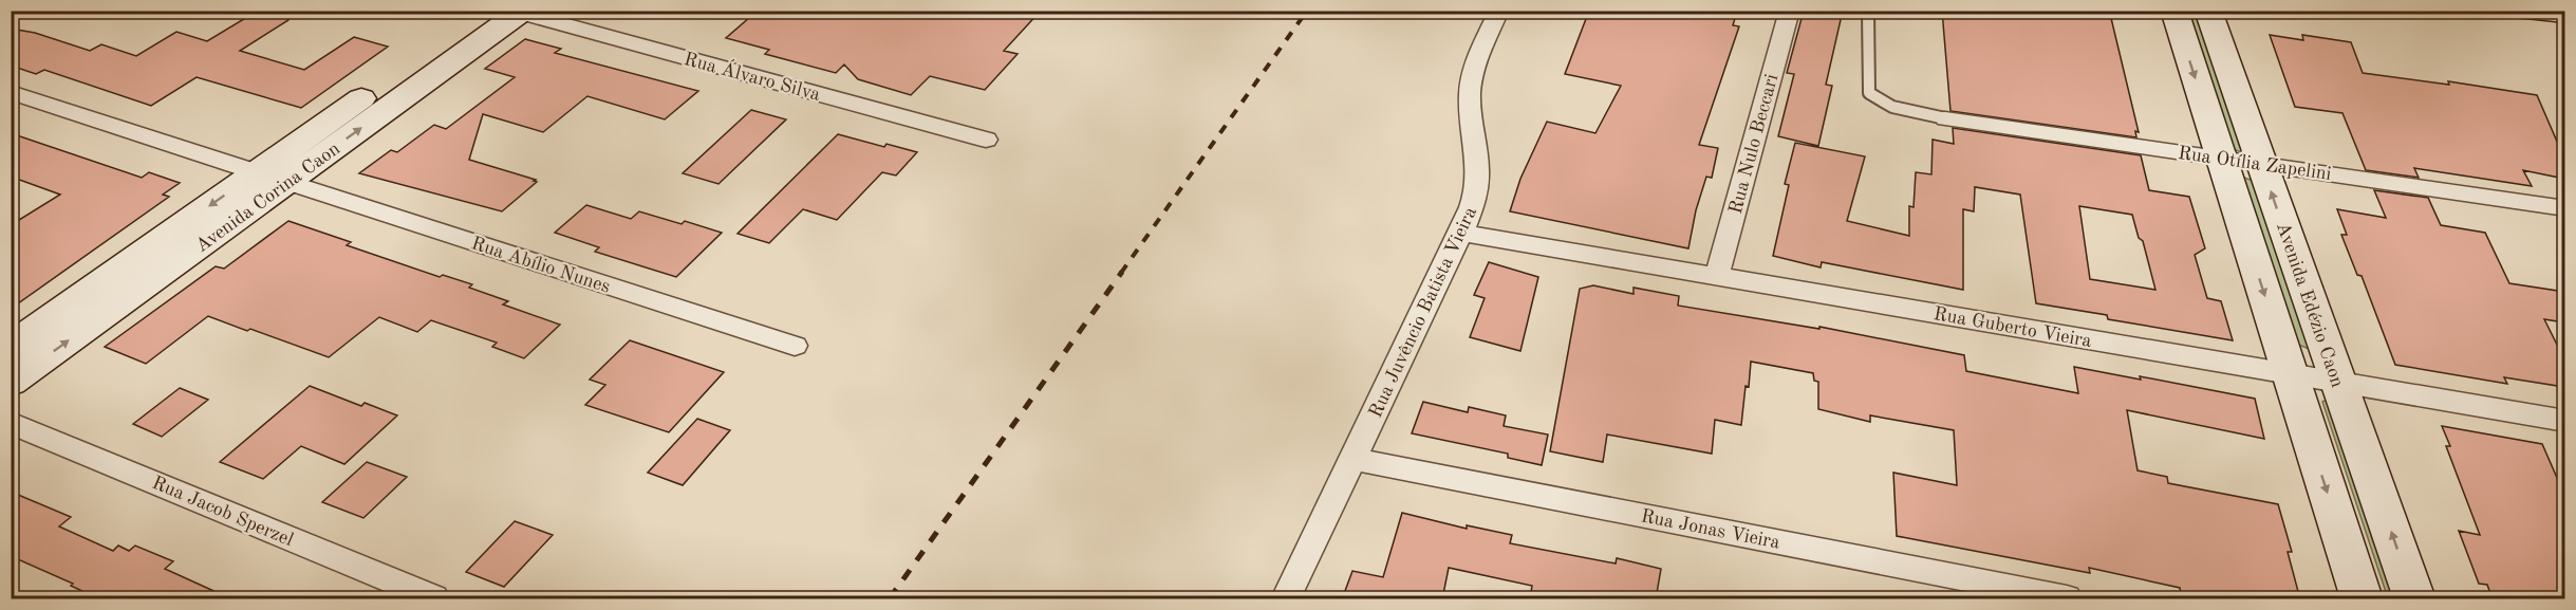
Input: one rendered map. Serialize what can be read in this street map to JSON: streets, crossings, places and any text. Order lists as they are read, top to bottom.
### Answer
{
  "streets": {
    "main road": ["Avenida Corina Caon", "Avenida Edézio Caon"],
    "street": [
      "Rua Álvaro Silva",
      "Rua Nulo Beccari",
      "Rua Otília Zapelini",
      "Rua Abílio Nunes",
      "Rua Juvêncio Batista Vieira",
      "Rua Guberto Vieira",
      "Rua Jacob Sperzel",
      "Rua Jonas Vieira"
    ]
  },
  "crossings": [
    ["Rua Álvaro Silva", "Avenida Corina Caon"],
    ["Rua Nulo Beccari", "Rua Guberto Vieira"],
    ["Rua Otília Zapelini", "Avenida Edézio Caon"],
    ["Avenida Corina Caon", "Rua Abílio Nunes"],
    ["Avenida Edézio Caon", "Rua Guberto Vieira"],
    ["Rua Juvêncio Batista Vieira", "Rua Guberto Vieira"],
    ["Rua Juvêncio Batista Vieira", "Rua Jonas Vieira"]
  ]
}
